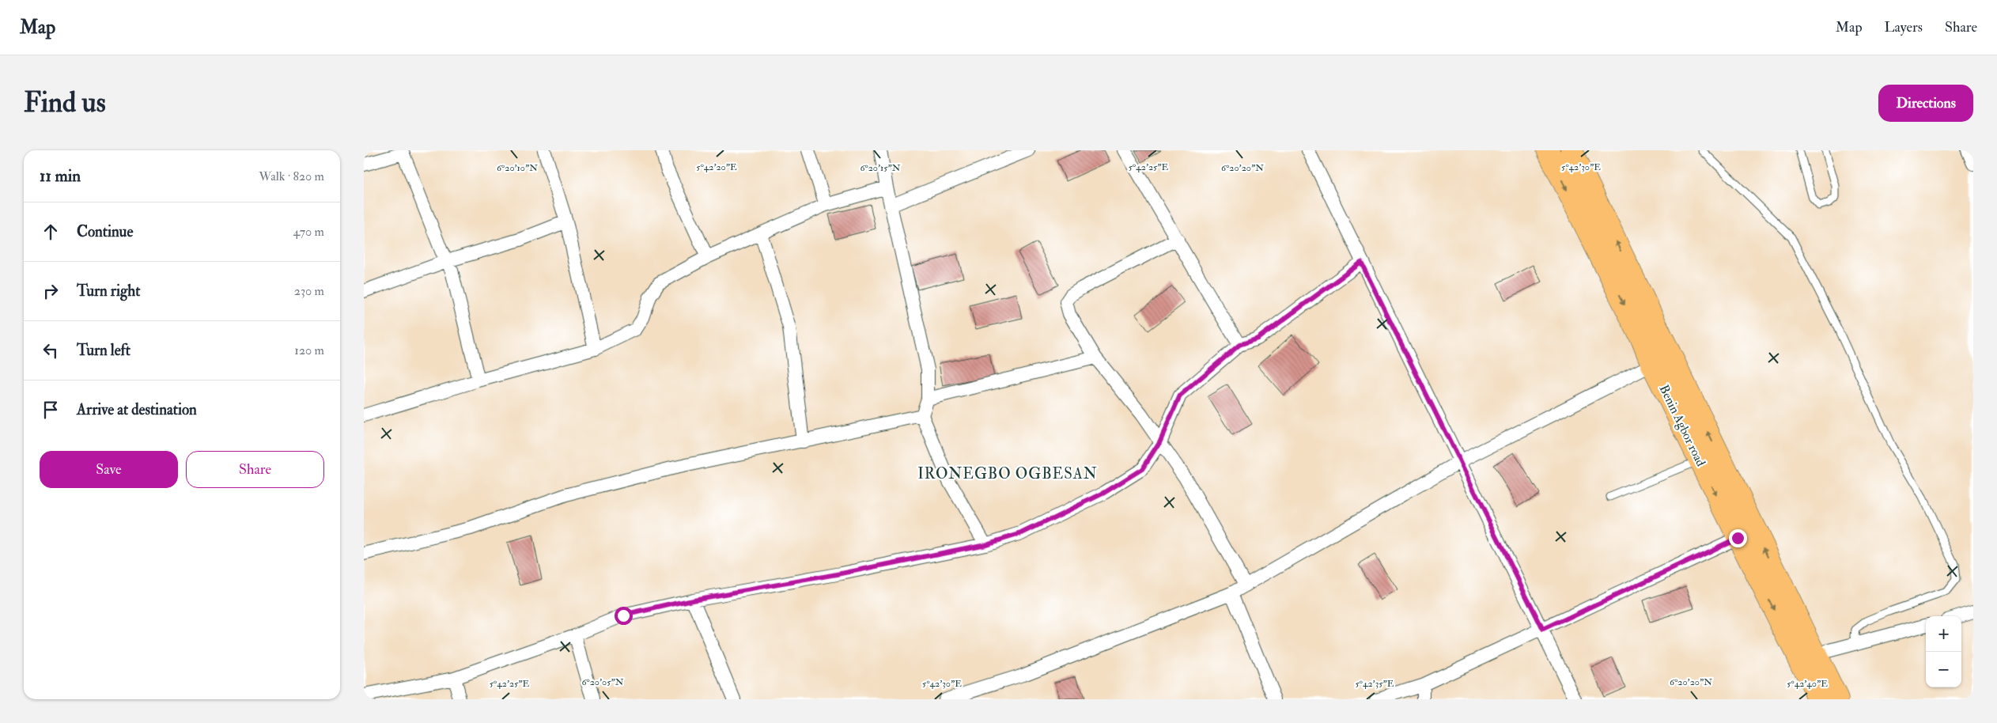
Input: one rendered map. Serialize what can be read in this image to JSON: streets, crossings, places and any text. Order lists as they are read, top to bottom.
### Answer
{
  "streets": {
    "highway": ["Benin Agbor road"]
  },
  "districts": ["IRONEGBO OGBESAN"],
  "page": {
    "header": "Map",
    "nav": ["Map", "Layers", "Share"],
    "buttons": [
      "Directions",
      ["Save", "Share"]
    ],
    "title": "Find us",
    "heading": ["11 min", "Walk · 820 m"],
    "list": [
      ["Continue", "470 m"],
      ["Turn right", "230 m"],
      ["Turn left", "120 m"],
      "Arrive at destination"
    ],
    "map_buttons": ["+", "−"]
  },
  "coordinates": [
    "5°42'20\"E",
    "5°42'25\"E",
    "5°42'30\"E",
    "6°20'10\"N",
    "6°20'15\"N",
    "6°20'20\"N",
    "6°20'05\"N",
    "5°42'35\"E",
    "5°42'40\"E"
  ]
}
